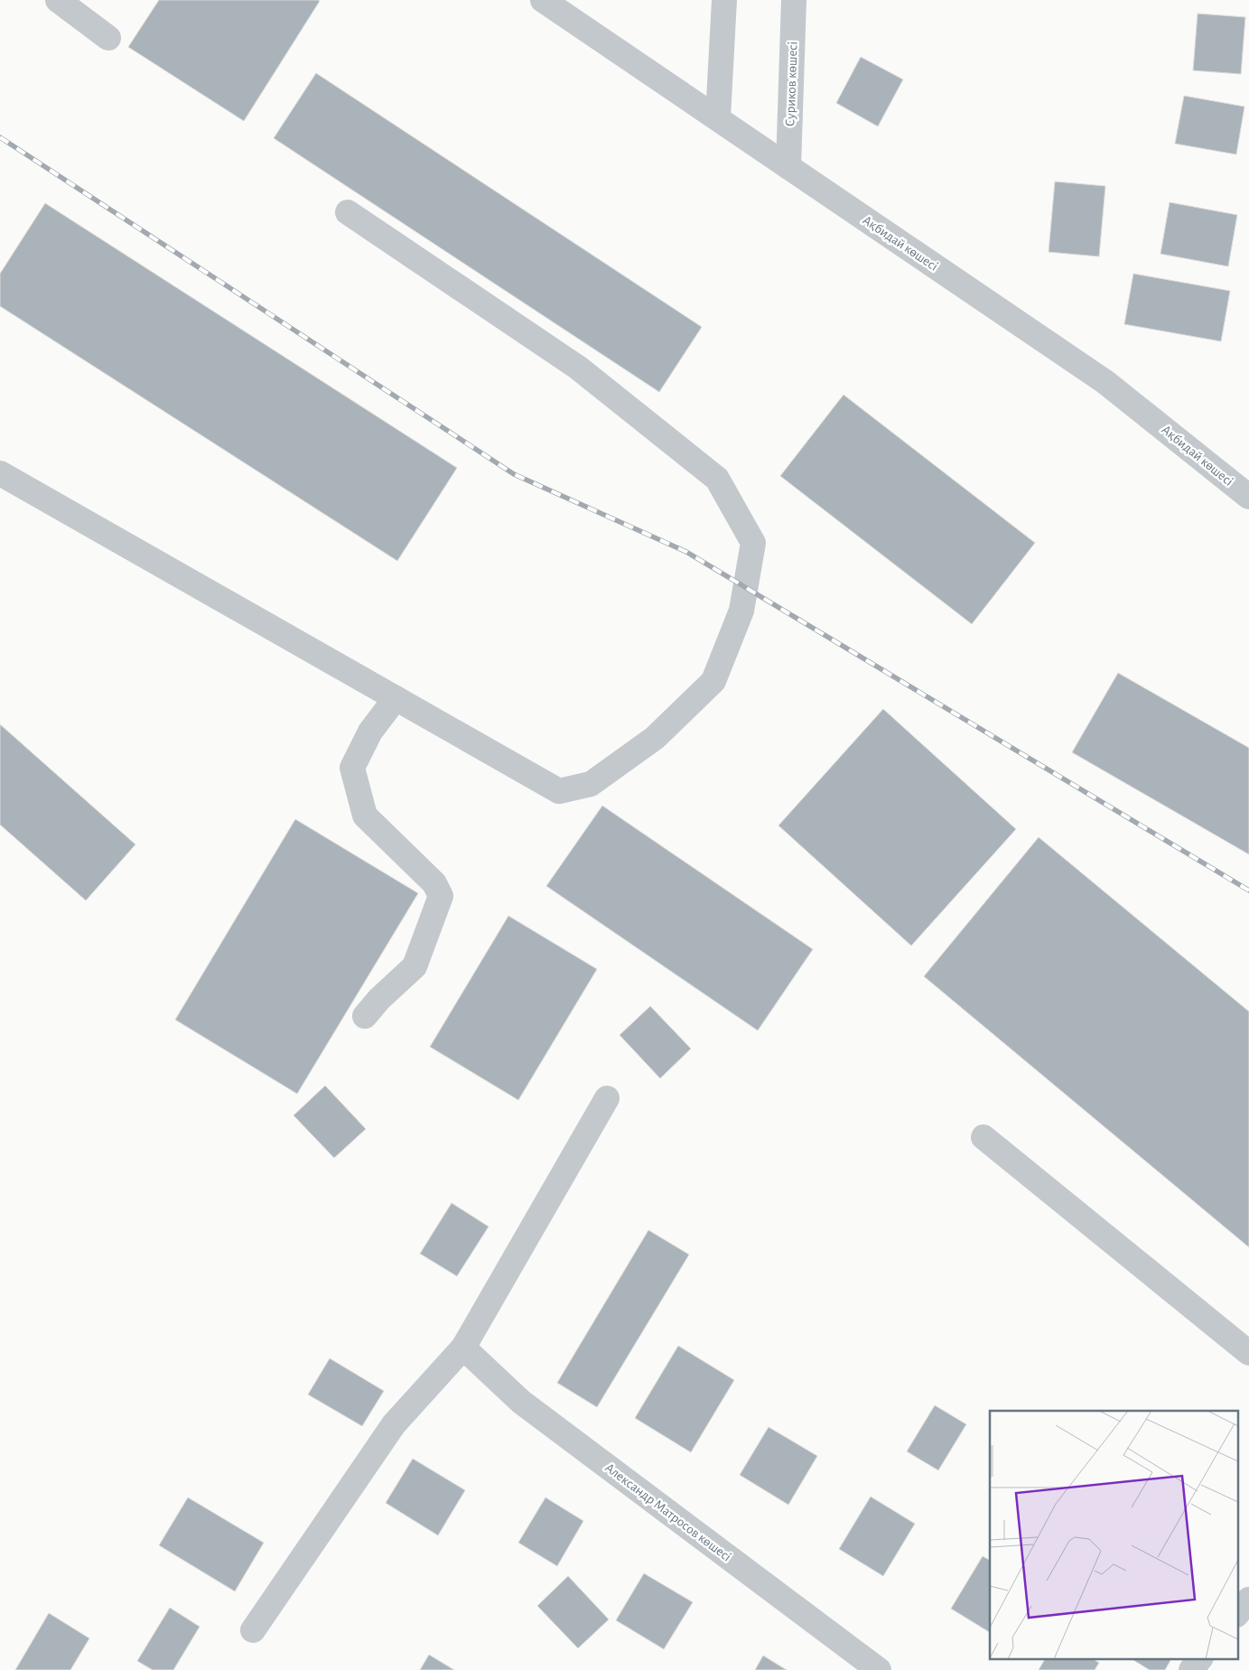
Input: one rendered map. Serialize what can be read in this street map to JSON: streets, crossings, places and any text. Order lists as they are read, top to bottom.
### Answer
{
  "streets": {
    "street": ["Суриков көшесі", "Ақбидай көшесі", "Александр Матросов көшесі"]
  },
  "crossings": [
    ["Суриков көшесі", "Ақбидай көшесі"]
  ]
}
